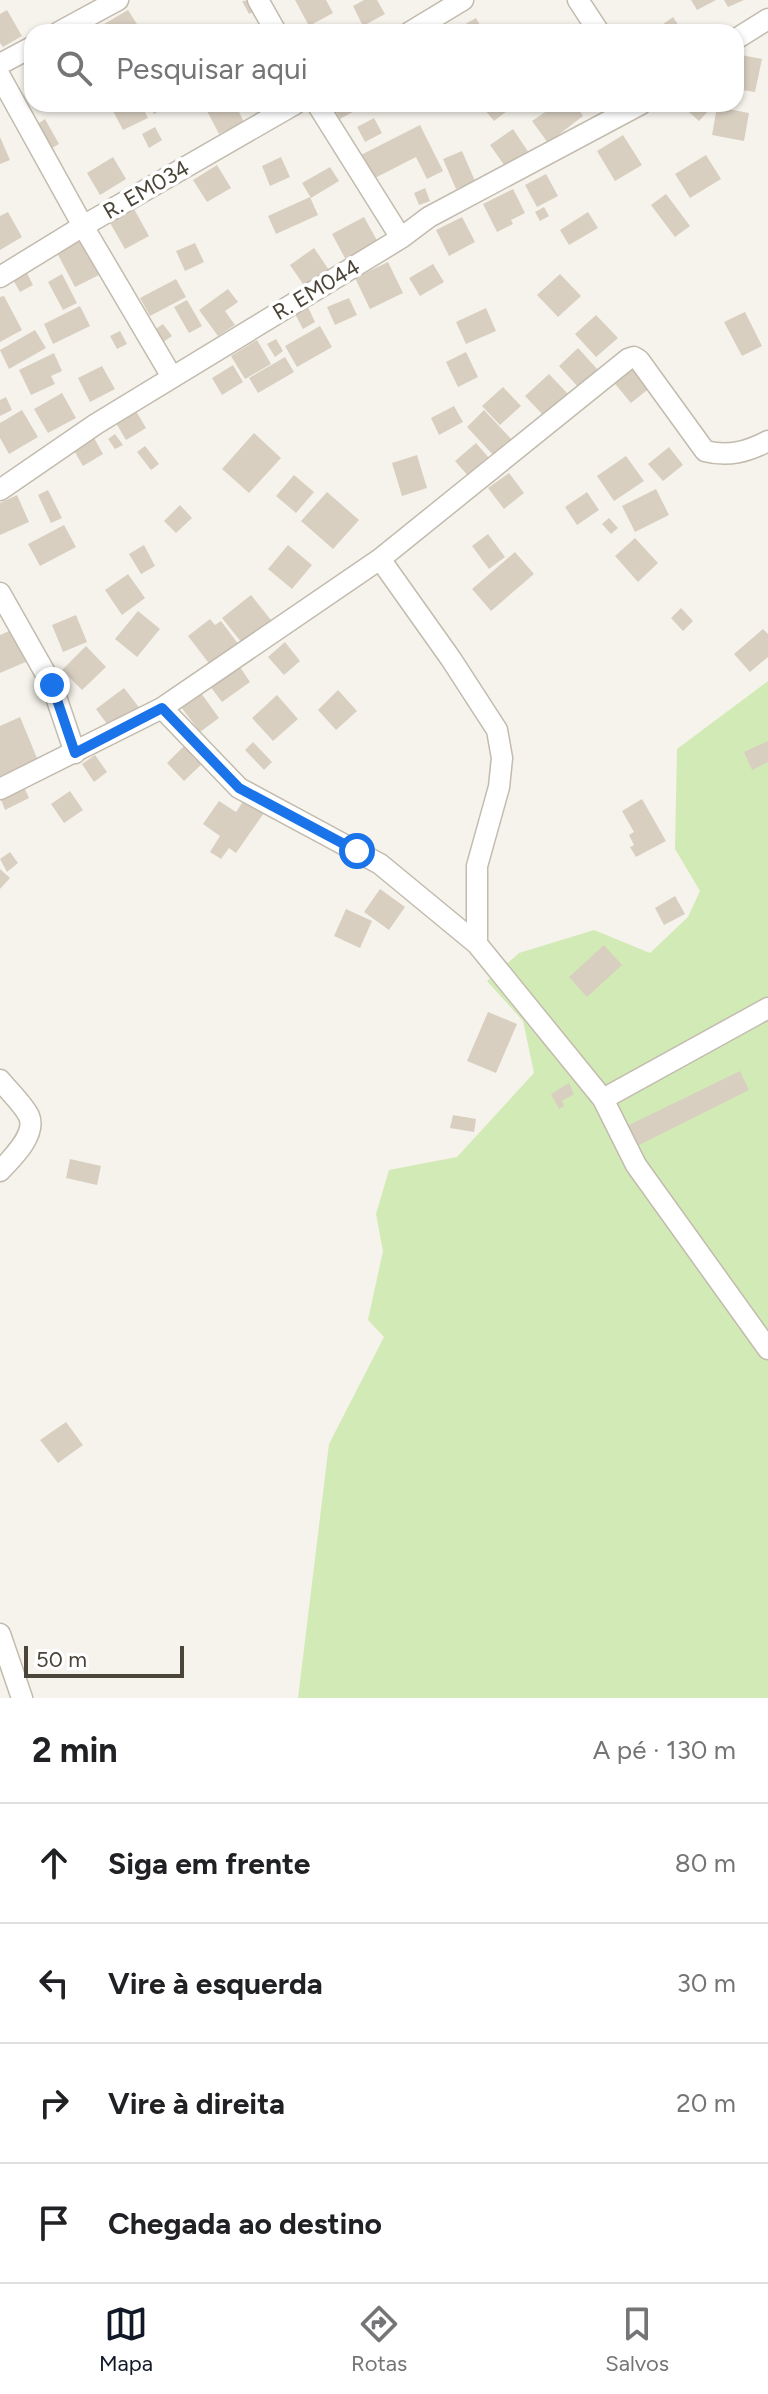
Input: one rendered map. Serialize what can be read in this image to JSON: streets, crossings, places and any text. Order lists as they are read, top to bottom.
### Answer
{
  "streets": {
    "street": ["R. EM034", "R. EM044"]
  },
  "scale_bar": "50 m",
  "page": {
    "search": "Pesquisar aqui",
    "scale": "50 m",
    "heading": ["2 min", "A pé · 130 m"],
    "list": [
      ["Siga em frente", "80 m"],
      ["Vire à esquerda", "30 m"],
      ["Vire à direita", "20 m"],
      "Chegada ao destino"
    ],
    "nav": ["Mapa", "Rotas", "Salvos"]
  }
}
